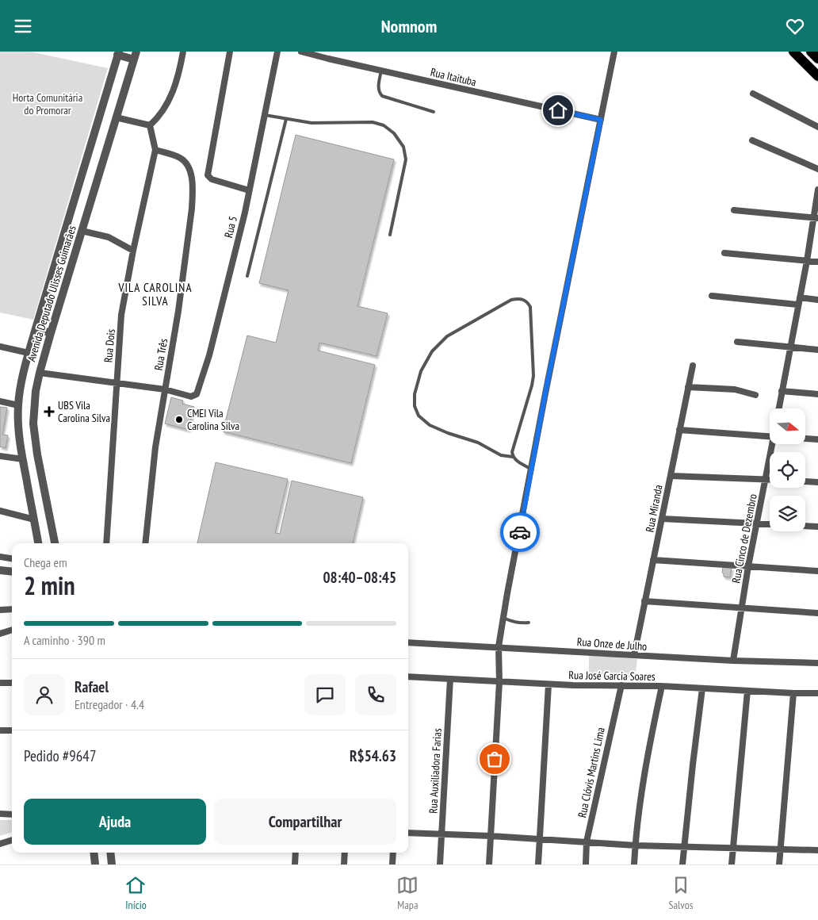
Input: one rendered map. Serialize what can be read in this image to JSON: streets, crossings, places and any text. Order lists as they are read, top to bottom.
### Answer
{
  "streets": {
    "street": [
      "Rua Itaituba",
      "Rua 5",
      "Avenida Deputado Ulisses Guimarães",
      "Rua Dois",
      "Rua Três",
      "Rua Miranda",
      "Rua Cinco de Dezembro",
      "Rua Onze de Julho",
      "Rua José Garcia Soares",
      "Rua Auxiliadora Farias",
      "Rua Clóvis Martins Lima"
    ]
  },
  "crossings": [
    ["Rua 5", "Rua Três"],
    ["Rua Dois", "Rua Três"],
    ["Rua Miranda", "Rua Onze de Julho"],
    ["Rua Cinco de Dezembro", "Rua Onze de Julho"],
    ["Rua José Garcia Soares", "Rua Auxiliadora Farias"],
    ["Rua José Garcia Soares", "Rua Clóvis Martins Lima"]
  ],
  "districts": ["VILA CAROLINA SILVA"],
  "parks": ["Horta Comunitária do Promorar"],
  "places": {
    "health": ["UBS Vila Carolina Silva"],
    "other": ["CMEI Vila Carolina Silva"]
  },
  "north": "right",
  "page": {
    "header": "Nomnom",
    "heading": ["2 min", "Chega em", "08:40–08:45"],
    "panel": [
      "Rafael",
      "Entregador · 4.4",
      "Pedido #9647",
      "R$54.63"
    ],
    "bar": "A caminho · 390 m",
    "buttons": ["Ajuda", "Compartilhar"],
    "tabs": ["Início", "Mapa", "Salvos"]
  }
}
